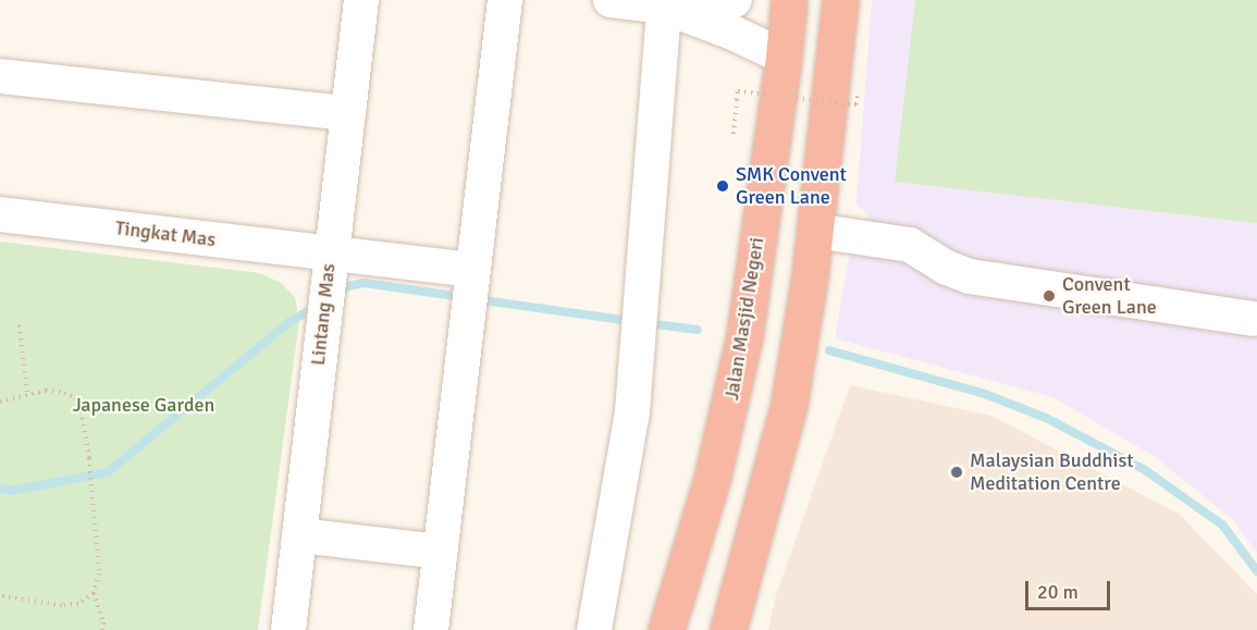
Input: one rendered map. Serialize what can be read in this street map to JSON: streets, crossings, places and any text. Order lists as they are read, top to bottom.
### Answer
{
  "streets": {
    "highway": ["Jalan Masjid Negeri"],
    "street": ["Tingkat Mas", "Lintang Mas"]
  },
  "crossings": [
    ["Tingkat Mas", "Lintang Mas"]
  ],
  "parks": ["Japanese Garden"],
  "places": ["SMK Convent Green Lane", "Convent Green Lane", "Malaysian Buddhist Meditation Centre"],
  "scale_bar": "20 m"
}
